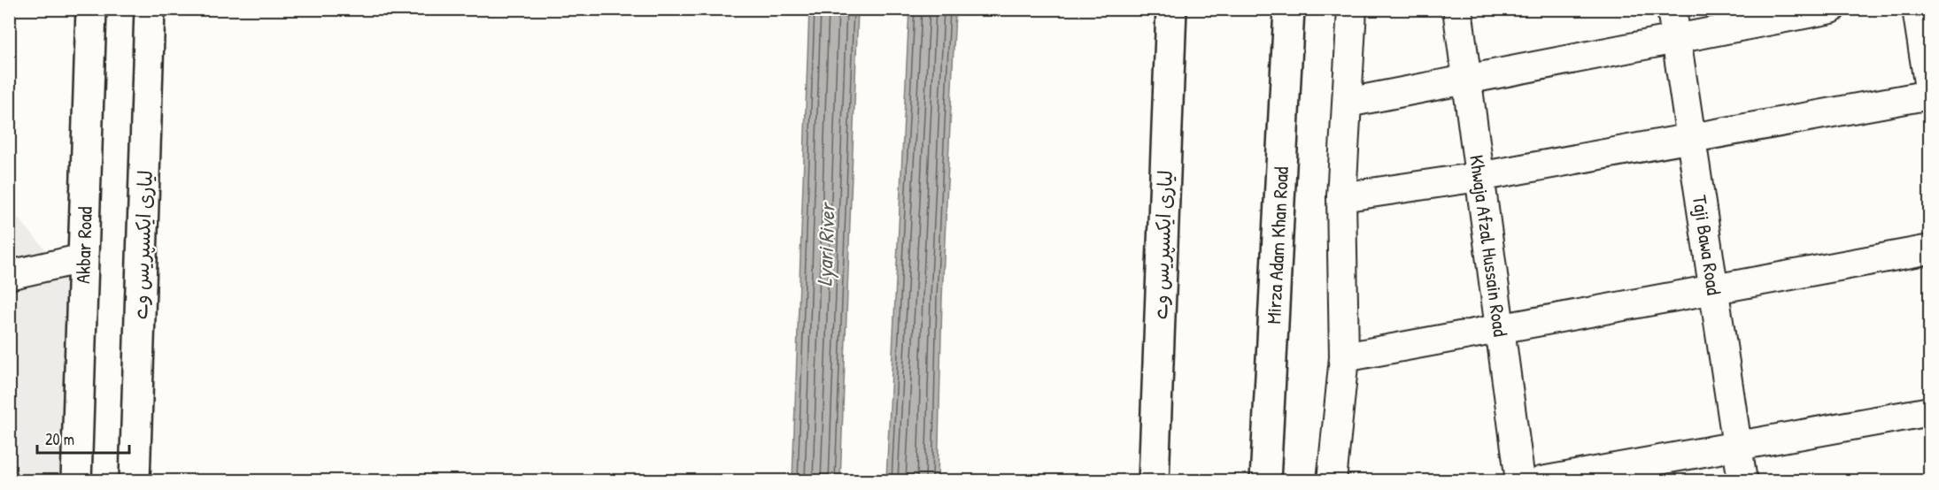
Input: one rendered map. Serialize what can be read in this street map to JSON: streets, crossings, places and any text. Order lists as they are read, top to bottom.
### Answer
{
  "streets": {
    "main road": ["Akbar Road", "لیاری ایکسپریس وے", "Mirza Adam Khan Road"],
    "street": ["Khwaja Afzal Hussain Road", "Taji Bawa Road"]
  },
  "water": ["Lyari River"],
  "scale_bar": "20 m"
}
